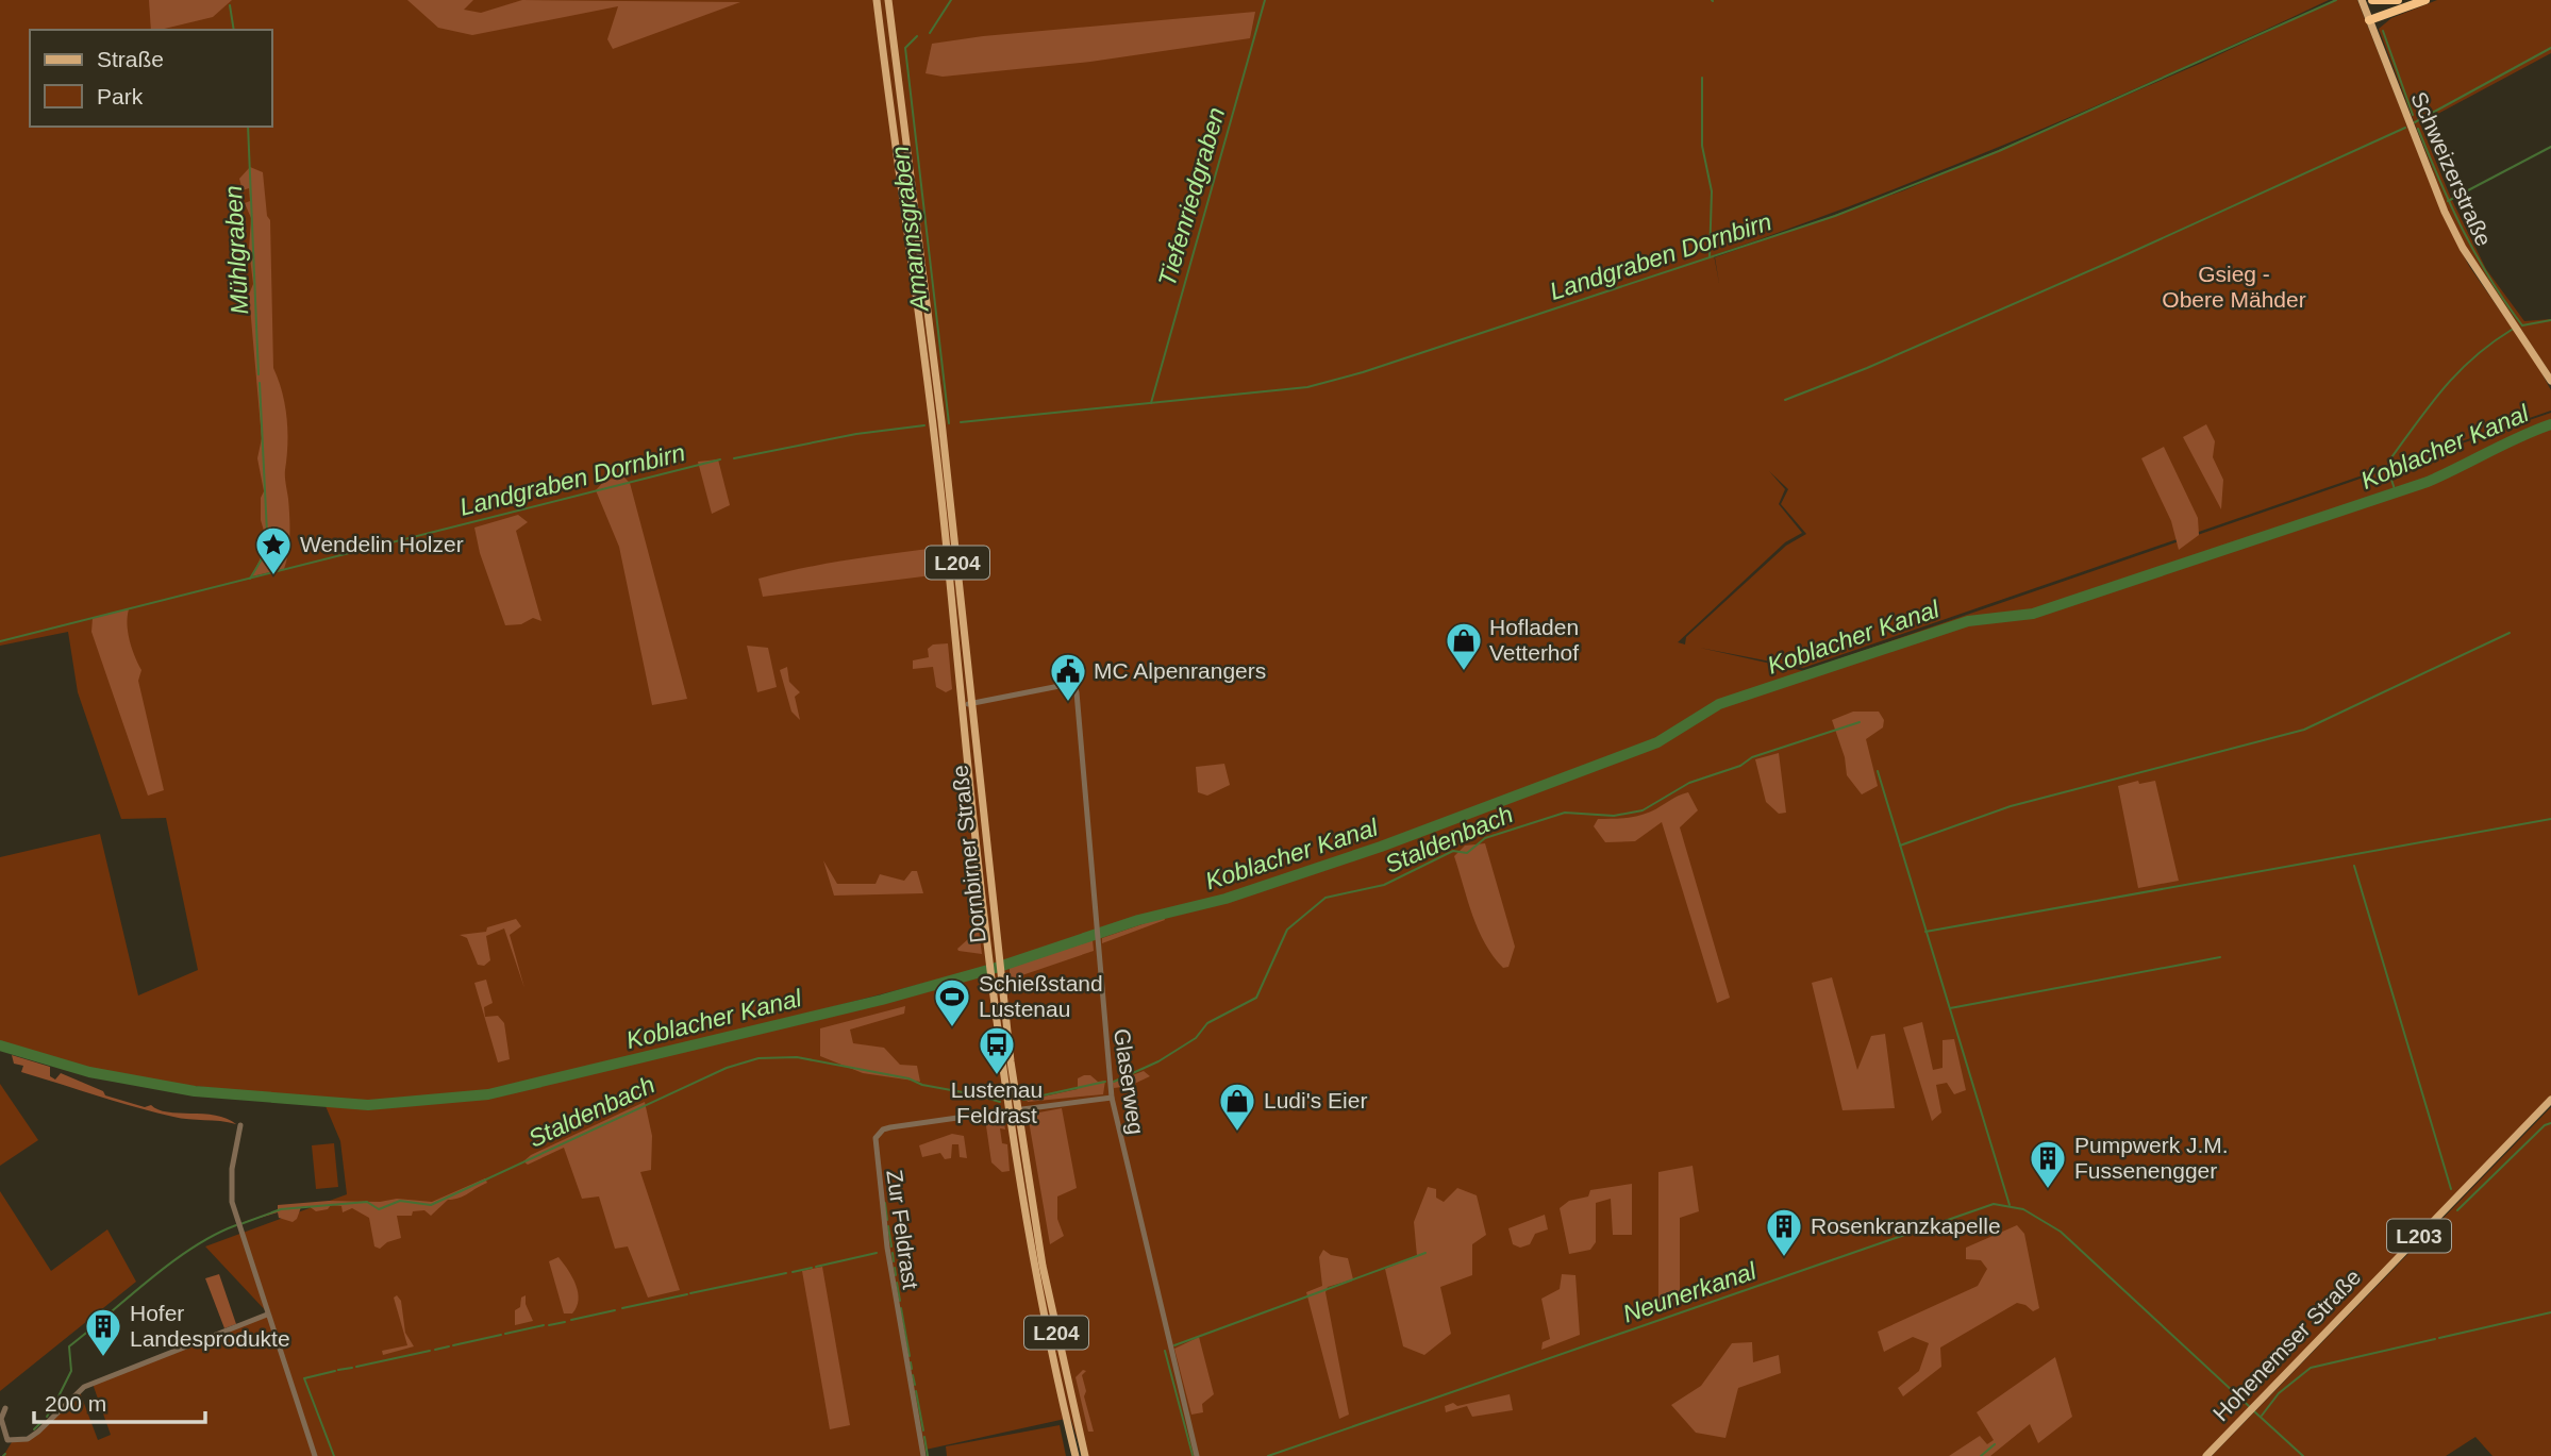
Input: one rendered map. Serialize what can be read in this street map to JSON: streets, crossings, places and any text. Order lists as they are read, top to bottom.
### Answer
{
  "streets": {
    "main road": [
      "Schweizerstraße",
      "L204",
      "Dornbirner Straße",
      "L203",
      "Hohenemser Straße"
    ],
    "street": ["Glaserweg", "Zur Feldrast"]
  },
  "crossings": [
    ["Dornbirner Straße", "Glaserweg"]
  ],
  "water": [
    "Tiefenriedgraben",
    "Amannsgraben",
    "Mühlgraben",
    "Landgraben Dornbirn",
    "Koblacher Kanal",
    "Staldenbach",
    "Neunerkanal"
  ],
  "parks": ["Gsieg - Obere Mähder"],
  "places": {
    "place": ["Wendelin Holzer"],
    "shop": ["Hofladen Vetterhof", "Ludi's Eier"],
    "public building": ["MC Alpenrangers"],
    "sports": ["Schießstand Lustenau"],
    "bus stop": ["Lustenau Feldrast"],
    "building": ["Pumpwerk J.M. Fussenengger", "Rosenkranzkapelle", "Hofer Landesprodukte"]
  },
  "legend": ["Straße", "Park"],
  "scale_bar": "200 m"
}
